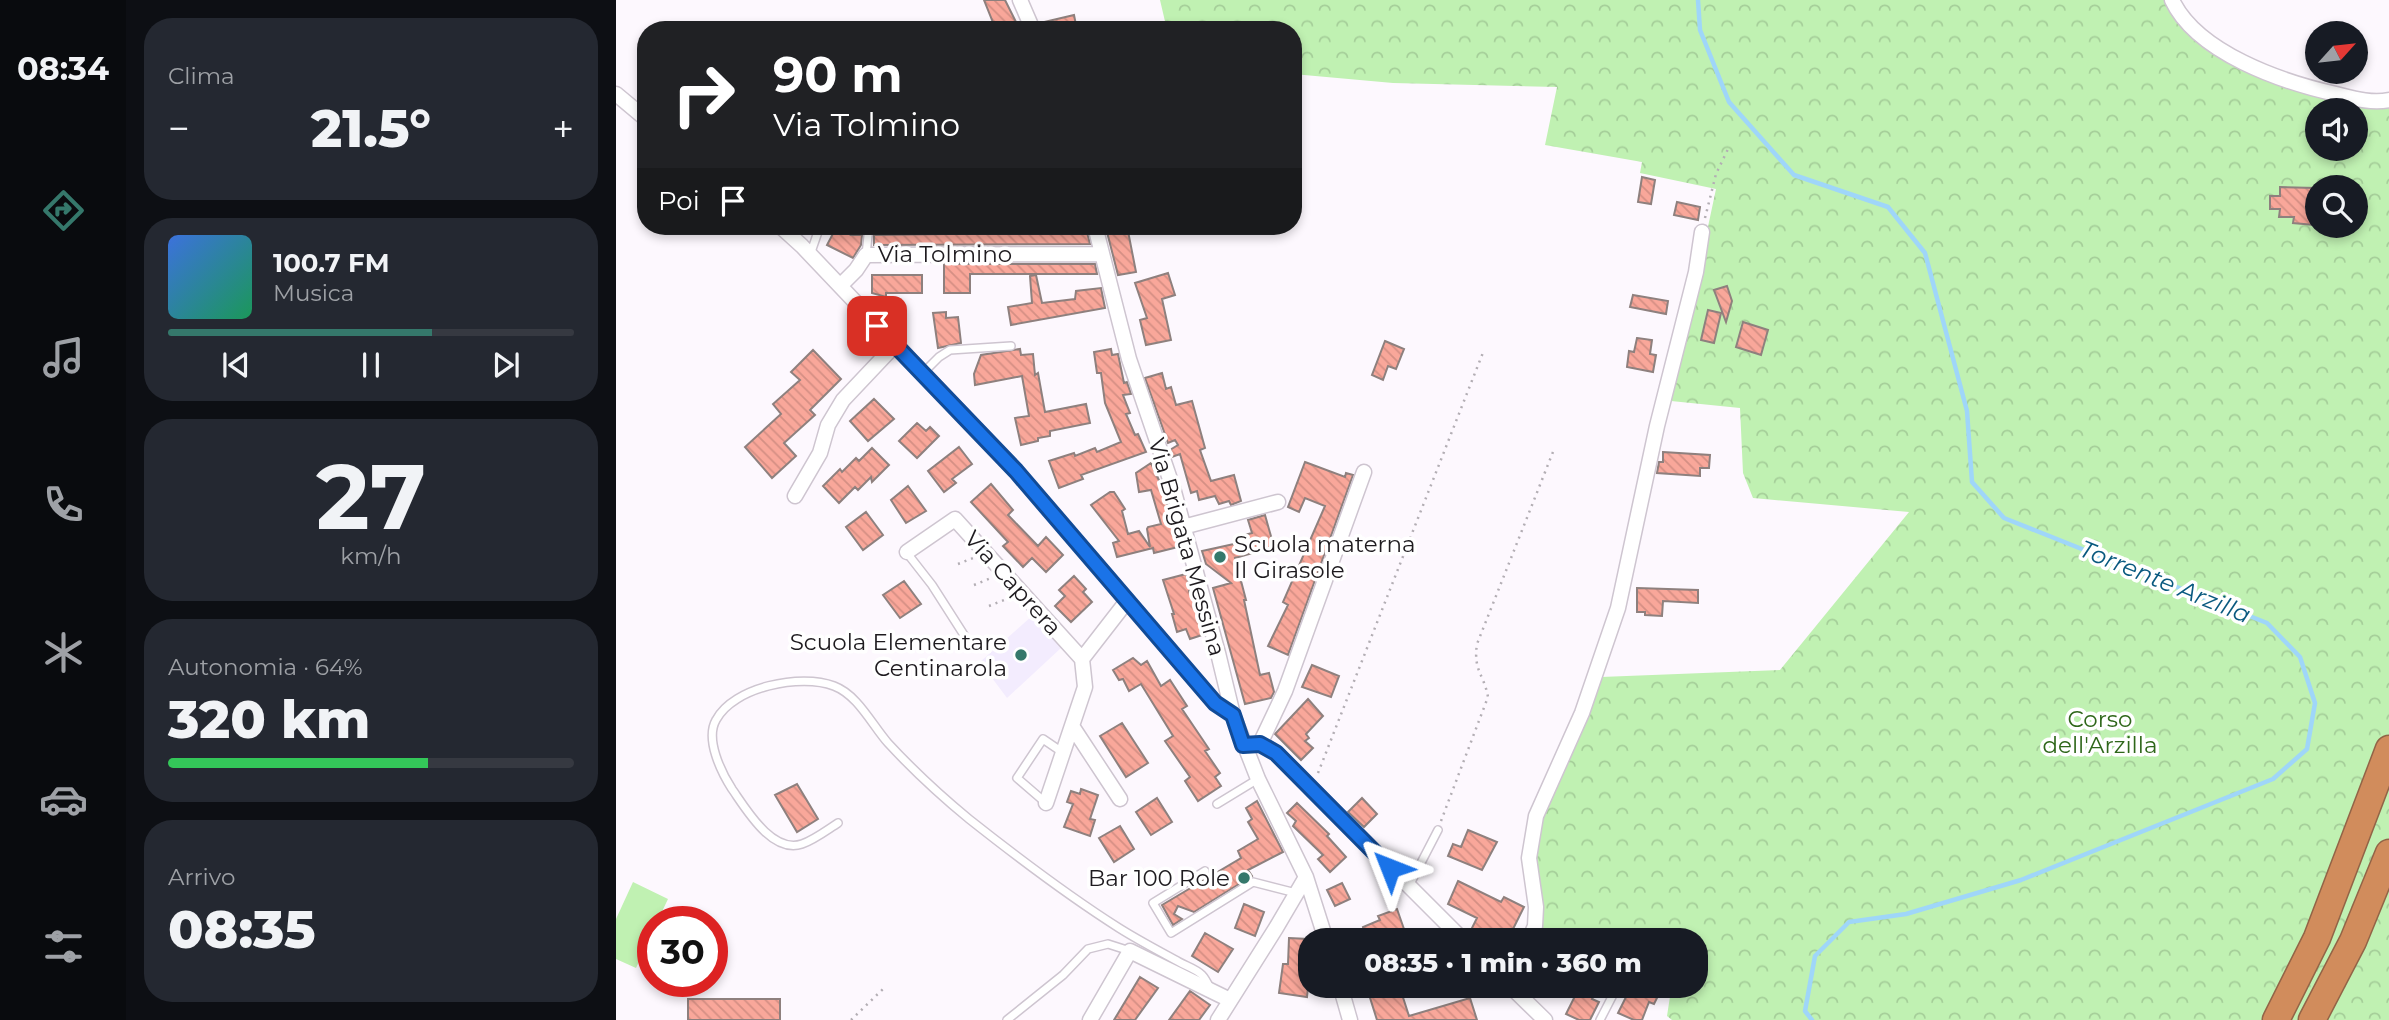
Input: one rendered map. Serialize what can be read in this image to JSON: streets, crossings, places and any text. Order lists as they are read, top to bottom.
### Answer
{
  "streets": {
    "street": ["Via Tolmino", "Via Brigata Messina", "Via Caprera"]
  },
  "crossings": [
    ["Via Tolmino", "Via Brigata Messina"]
  ],
  "water": ["Torrente Arzilla"],
  "parks": ["Corso dell'Arzilla"],
  "places": ["Scuola materna Il Girasole", "Scuola Elementare Centinarola", "Bar 100 Role"],
  "north": "top right",
  "page": {
    "tabs": "08:34",
    "tile": [
      "Clima",
      ["27", "km/h"],
      ["Autonomia · 64%", "320 km"],
      ["Arrivo", "08:35"]
    ],
    "turn": ["90 m", "Via Tolmino"],
    "heat": ["−", "21.5°", "+"],
    "then": "Poi",
    "song": ["100.7 FM", "Musica"],
    "limit": "30",
    "trip": "08:35 · 1 min · 360 m"
  }
}
